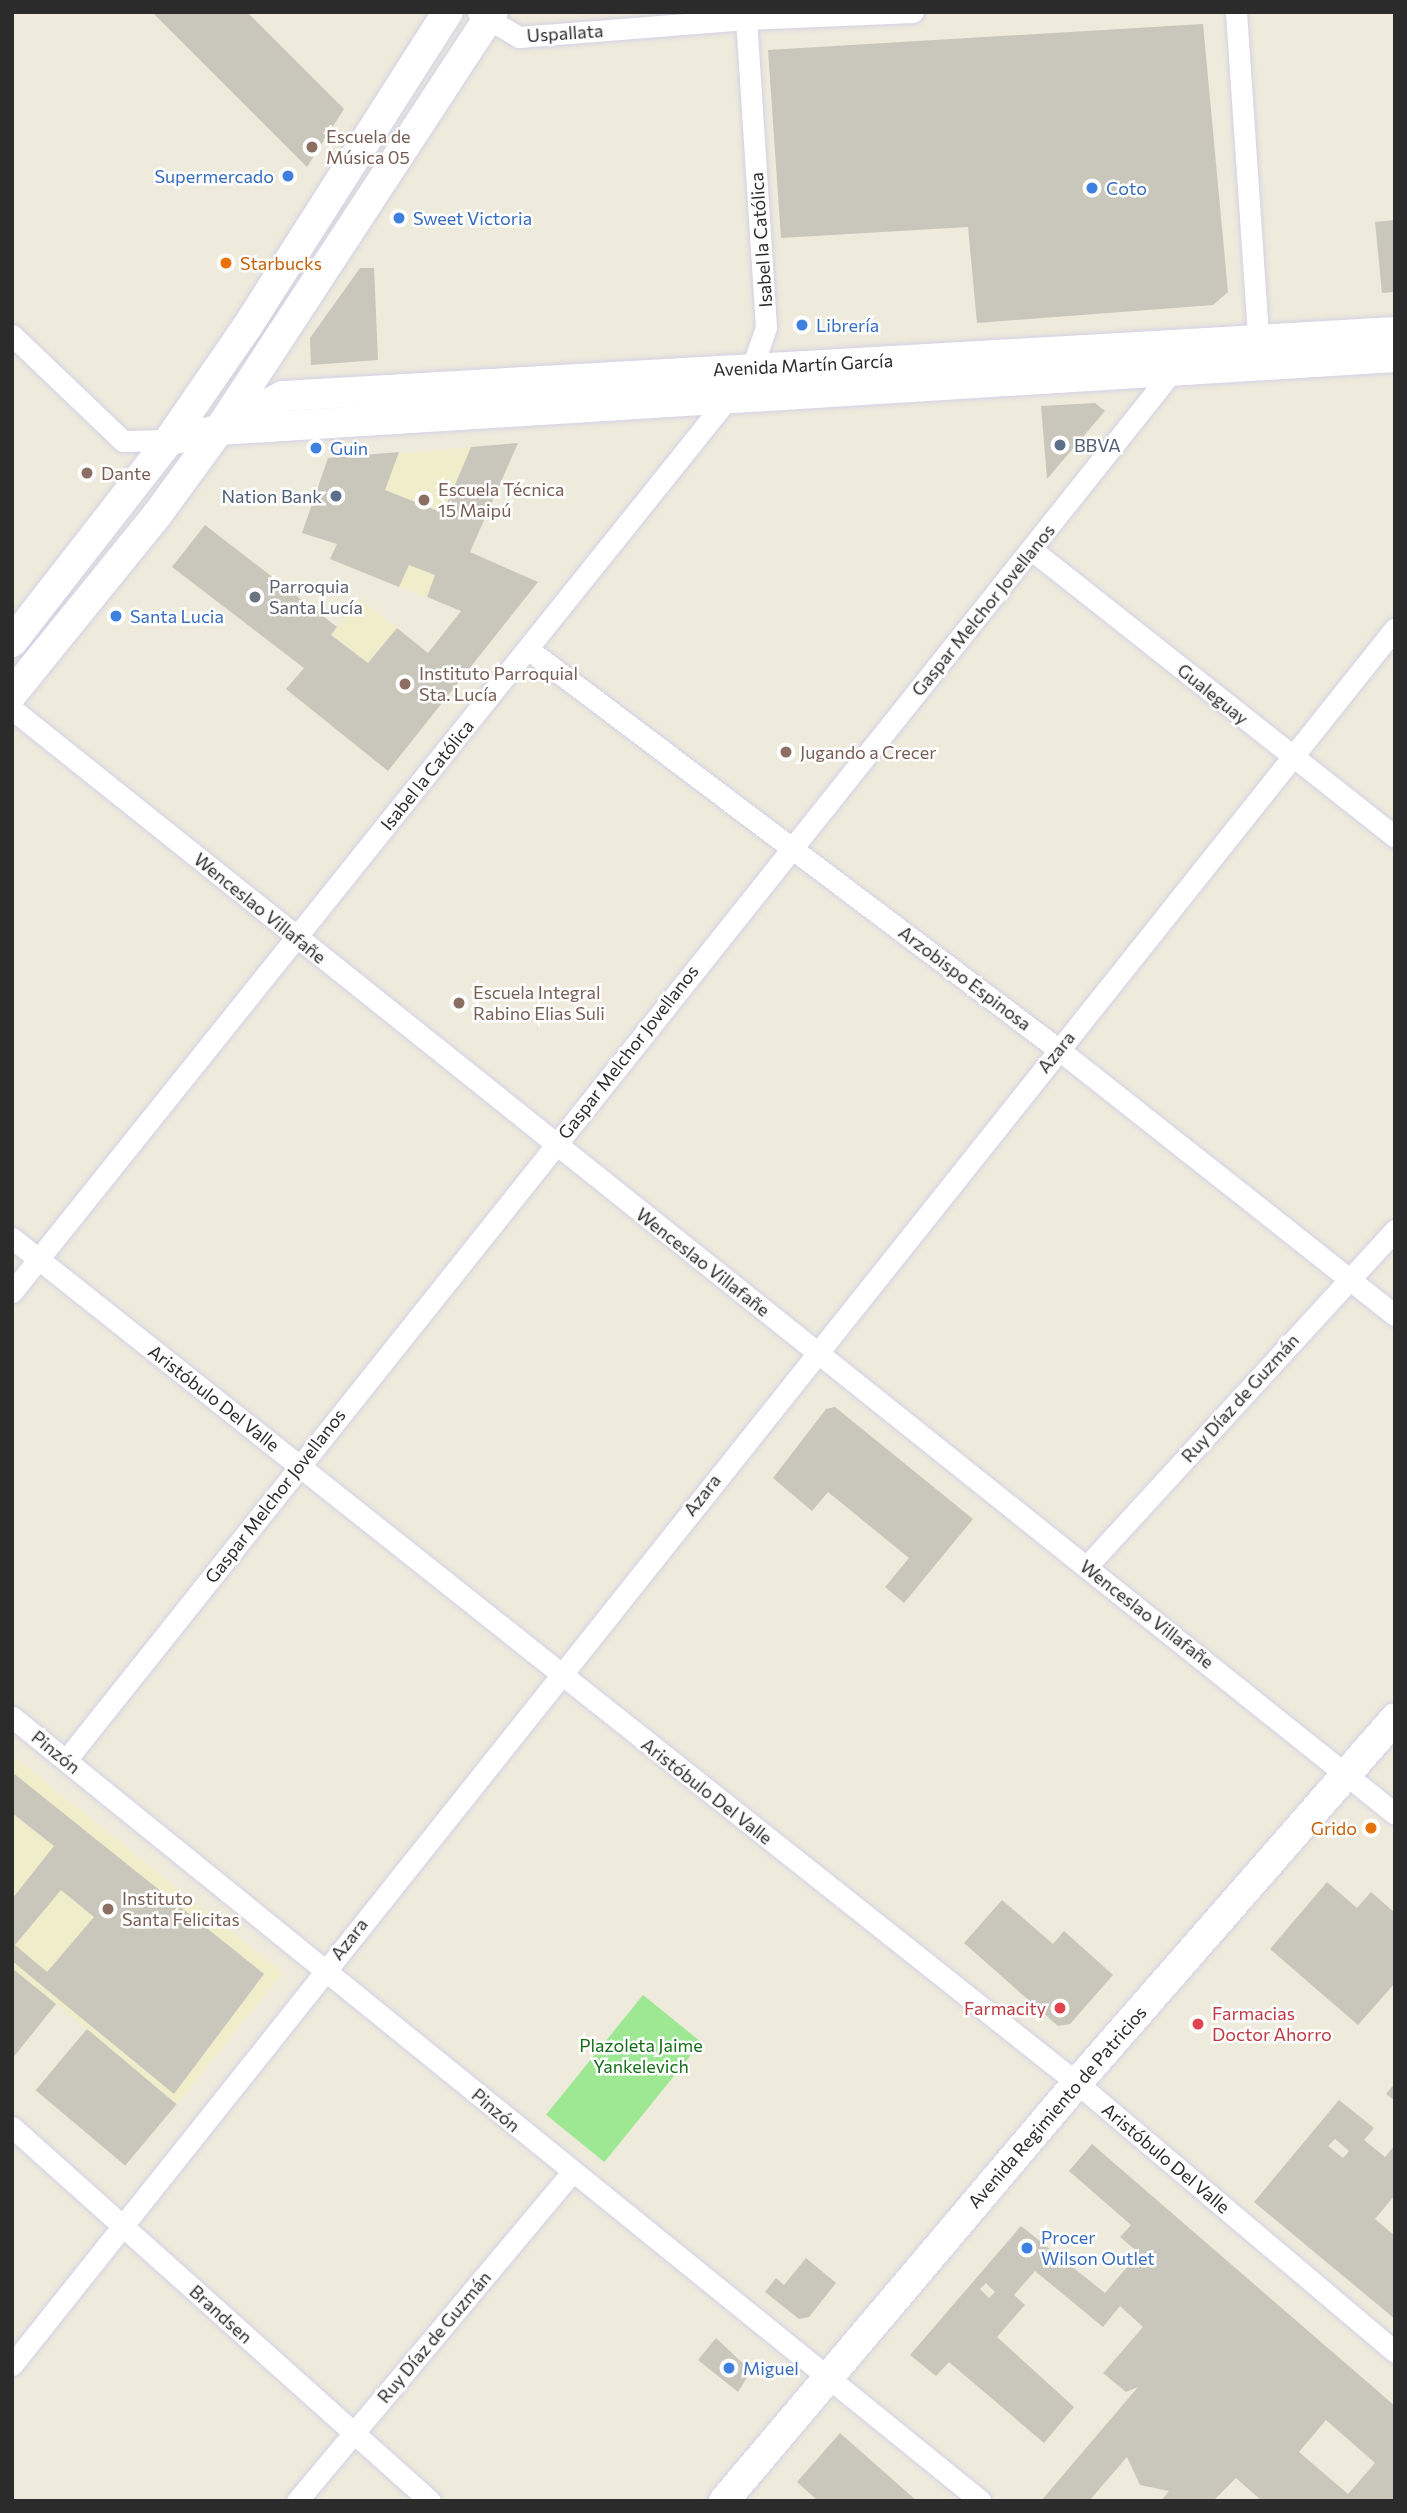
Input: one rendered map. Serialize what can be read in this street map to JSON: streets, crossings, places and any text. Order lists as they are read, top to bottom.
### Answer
{
  "streets": {
    "main road": ["Avenida Martín García", "Avenida Regimiento de Patricios"],
    "street": [
      "Uspallata",
      "Isabel la Católica",
      "Gaspar Melchor Jovellanos",
      "Gualeguay",
      "Wenceslao Villafañe",
      "Arzobispo Espinosa",
      "Azara",
      "Aristóbulo Del Valle",
      "Ruy Díaz de Guzmán",
      "Pinzón",
      "Brandsen"
    ]
  },
  "crossings": [
    ["Uspallata", "Isabel la Católica"],
    ["Isabel la Católica", "Avenida Martín García"],
    ["Isabel la Católica", "Wenceslao Villafañe"],
    ["Isabel la Católica", "Arzobispo Espinosa"],
    ["Isabel la Católica", "Aristóbulo Del Valle"],
    ["Avenida Martín García", "Gaspar Melchor Jovellanos"],
    ["Gaspar Melchor Jovellanos", "Gualeguay"],
    ["Gaspar Melchor Jovellanos", "Wenceslao Villafañe"],
    ["Gaspar Melchor Jovellanos", "Arzobispo Espinosa"],
    ["Gaspar Melchor Jovellanos", "Aristóbulo Del Valle"],
    ["Gaspar Melchor Jovellanos", "Pinzón"],
    ["Gualeguay", "Azara"],
    ["Wenceslao Villafañe", "Azara"],
    ["Wenceslao Villafañe", "Ruy Díaz de Guzmán"],
    ["Wenceslao Villafañe", "Avenida Regimiento de Patricios"],
    ["Arzobispo Espinosa", "Azara"],
    ["Arzobispo Espinosa", "Ruy Díaz de Guzmán"],
    ["Azara", "Aristóbulo Del Valle"],
    ["Azara", "Pinzón"],
    ["Azara", "Brandsen"],
    ["Aristóbulo Del Valle", "Avenida Regimiento de Patricios"],
    ["Ruy Díaz de Guzmán", "Pinzón"],
    ["Ruy Díaz de Guzmán", "Brandsen"],
    ["Pinzón", "Avenida Regimiento de Patricios"]
  ],
  "parks": ["Plazoleta Jaime Yankelevich"],
  "places": [
    "Escuela de Música 05",
    "Supermercado",
    "Coto",
    "Sweet Victoria",
    "Starbucks",
    "Librería",
    "BBVA",
    "Guin",
    "Dante",
    "Nation Bank",
    "Escuela Técnica 15 Maipú",
    "Parroquia Santa Lucía",
    "Santa Lucia",
    "Instituto Parroquial Sta. Lucía",
    "Jugando a Crecer",
    "Escuela Integral Rabino Elias Suli",
    "Grido",
    "Instituto Santa Felicitas",
    "Farmacity",
    "Farmacias Doctor Ahorro",
    "Procer Wilson Outlet",
    "Miguel"
  ]
}
